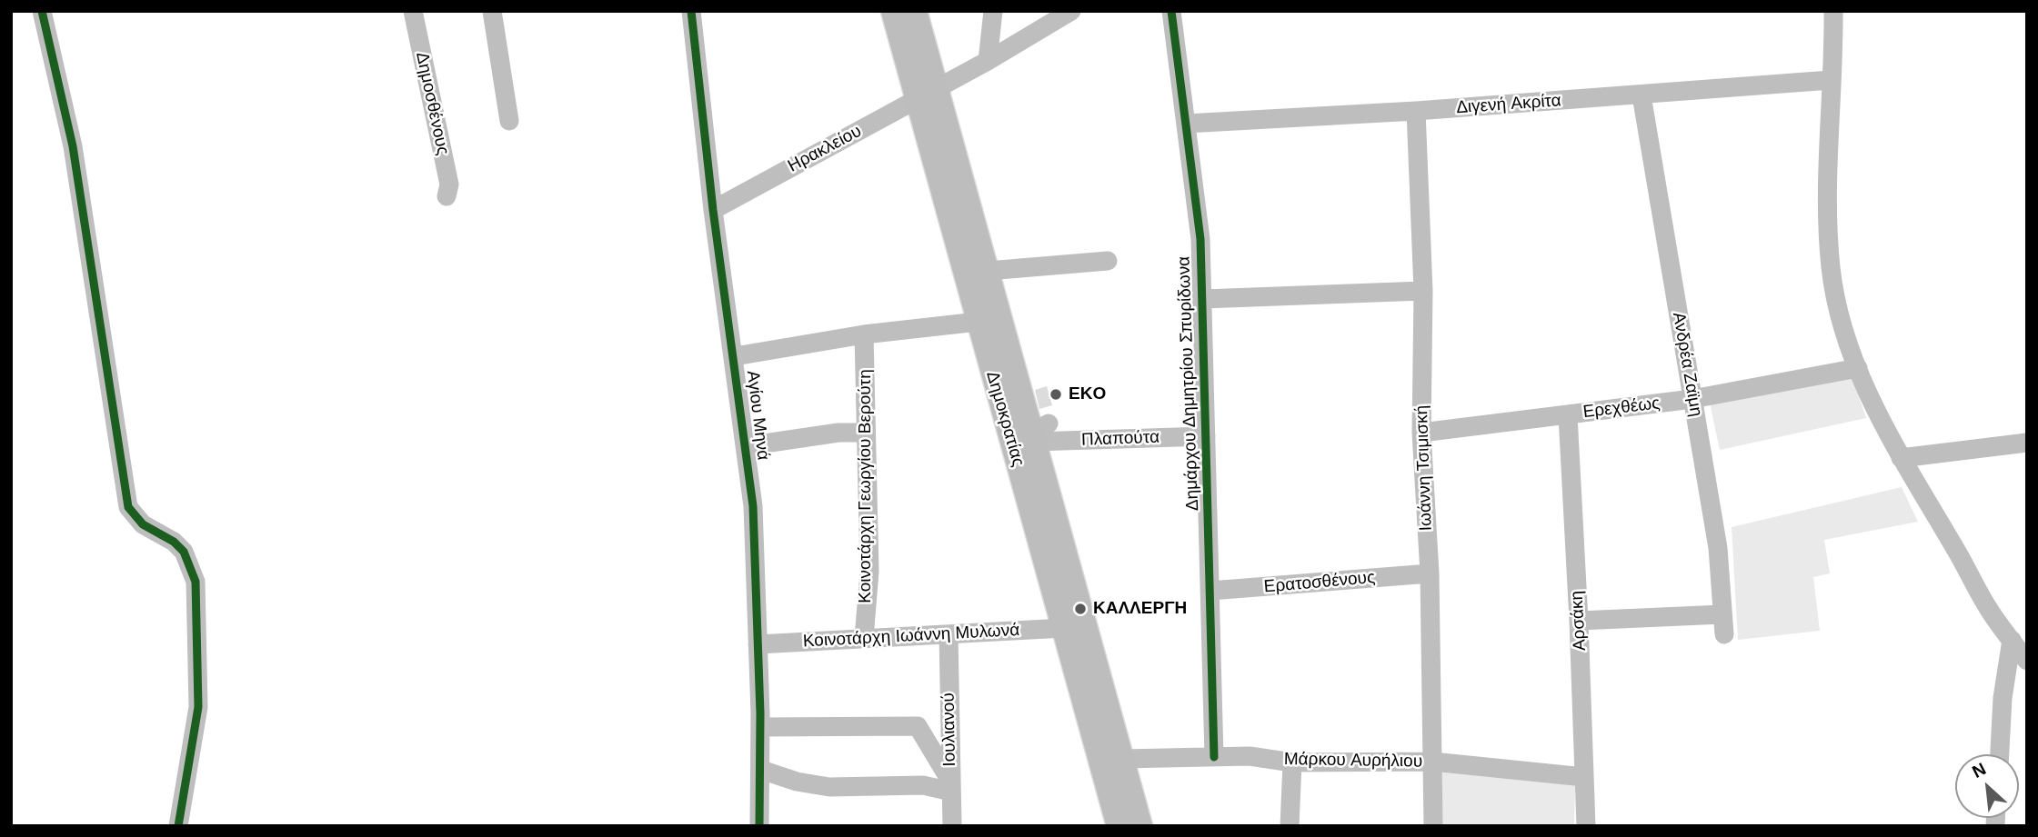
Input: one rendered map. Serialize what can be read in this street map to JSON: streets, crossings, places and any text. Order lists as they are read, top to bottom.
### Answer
{
  "streets": {
    "main road": ["Δημοκρατίας"],
    "street": [
      "Δημοσθένους",
      "Διγενή Ακρίτα",
      "Ηρακλείου",
      "Ανδρέα Ζαϊμη",
      "Δημάρχου Δημητρίου Σπυρίδωνα",
      "Ερεχθέως",
      "Αγίου Μηνά",
      "Πλαπούτα",
      "Ιωάννη Τσιμισκή",
      "Κοινοτάρχη Γεωργίου Βερούτη",
      "Ερατοσθένους",
      "Αρσάκη",
      "Κοινοτάρχη Ιωάννη Μυλωνά",
      "Ιουλιανού",
      "Μάρκου Αυρήλιου"
    ]
  },
  "crossings": [
    ["Διγενή Ακρίτα", "Ανδρέα Ζαϊμη"],
    ["Διγενή Ακρίτα", "Δημάρχου Δημητρίου Σπυρίδωνα"],
    ["Διγενή Ακρίτα", "Ιωάννη Τσιμισκή"],
    ["Ηρακλείου", "Αγίου Μηνά"],
    ["Ηρακλείου", "Δημοκρατίας"],
    ["Ανδρέα Ζαϊμη", "Ερεχθέως"],
    ["Δημάρχου Δημητρίου Σπυρίδωνα", "Πλαπούτα"],
    ["Δημάρχου Δημητρίου Σπυρίδωνα", "Ερατοσθένους"],
    ["Δημάρχου Δημητρίου Σπυρίδωνα", "Μάρκου Αυρήλιου"],
    ["Ερεχθέως", "Ιωάννη Τσιμισκή"],
    ["Ερεχθέως", "Αρσάκη"],
    ["Αγίου Μηνά", "Κοινοτάρχη Ιωάννη Μυλωνά"],
    ["Δημοκρατίας", "Πλαπούτα"],
    ["Δημοκρατίας", "Κοινοτάρχη Ιωάννη Μυλωνά"],
    ["Δημοκρατίας", "Μάρκου Αυρήλιου"],
    ["Ιωάννη Τσιμισκή", "Ερατοσθένους"],
    ["Ιωάννη Τσιμισκή", "Μάρκου Αυρήλιου"],
    ["Κοινοτάρχη Γεωργίου Βερούτη", "Κοινοτάρχη Ιωάννη Μυλωνά"],
    ["Αρσάκη", "Μάρκου Αυρήλιου"],
    ["Κοινοτάρχη Ιωάννη Μυλωνά", "Ιουλιανού"]
  ],
  "places": ["EKO", "ΚΑΛΛΕΡΓΗ"],
  "north": "top left"
}
